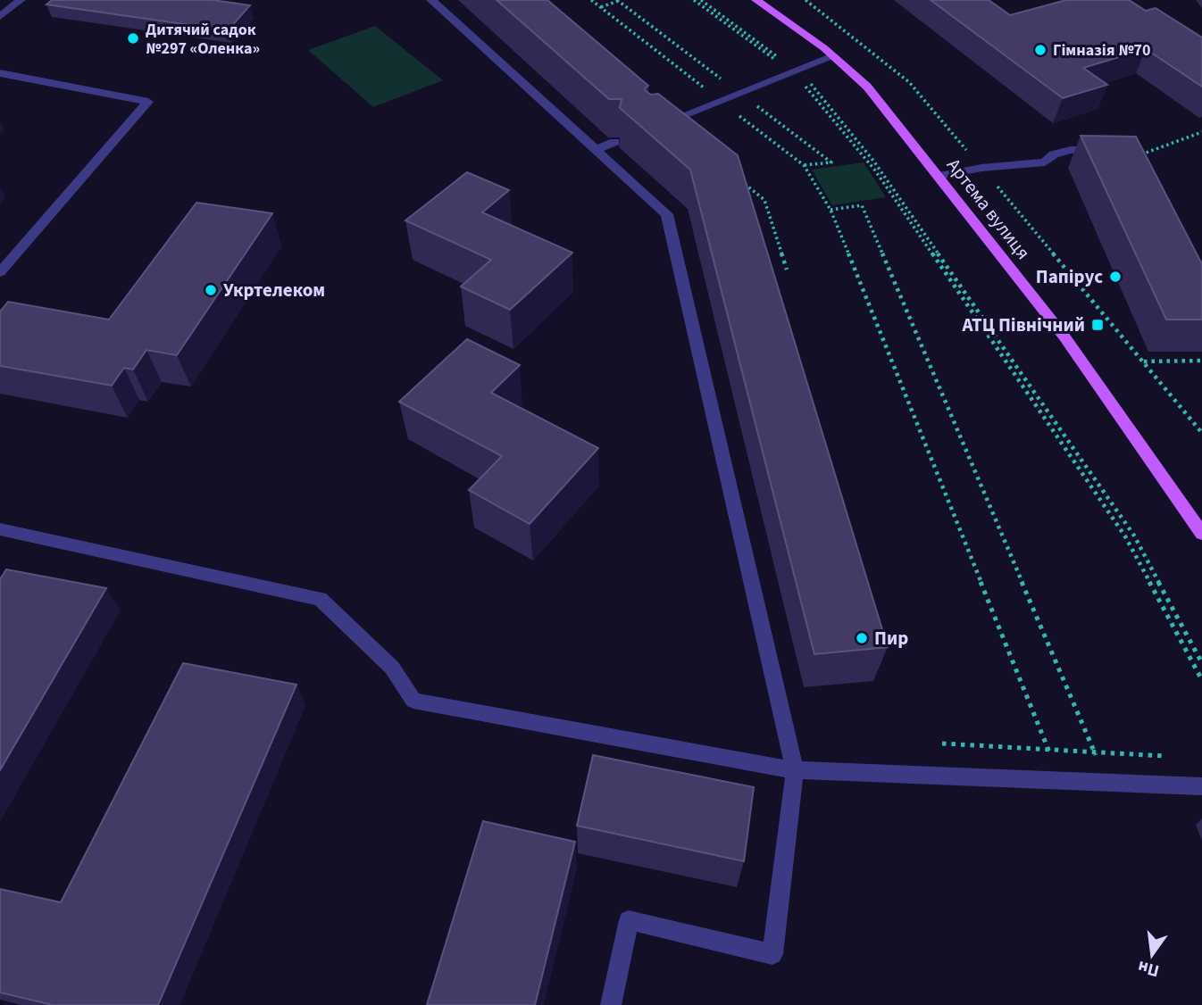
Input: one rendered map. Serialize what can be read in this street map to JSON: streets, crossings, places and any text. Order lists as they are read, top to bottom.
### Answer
{
  "streets": {
    "main road": ["Артема вулиця"]
  },
  "places": {
    "other": [
      "Дитячий садок №297 «Оленка»",
      "Гімназія №70",
      "Папірус",
      "Укртелеком",
      "Пир"
    ],
    "transit": ["АТЦ Північний"]
  },
  "north": "bottom"
}
